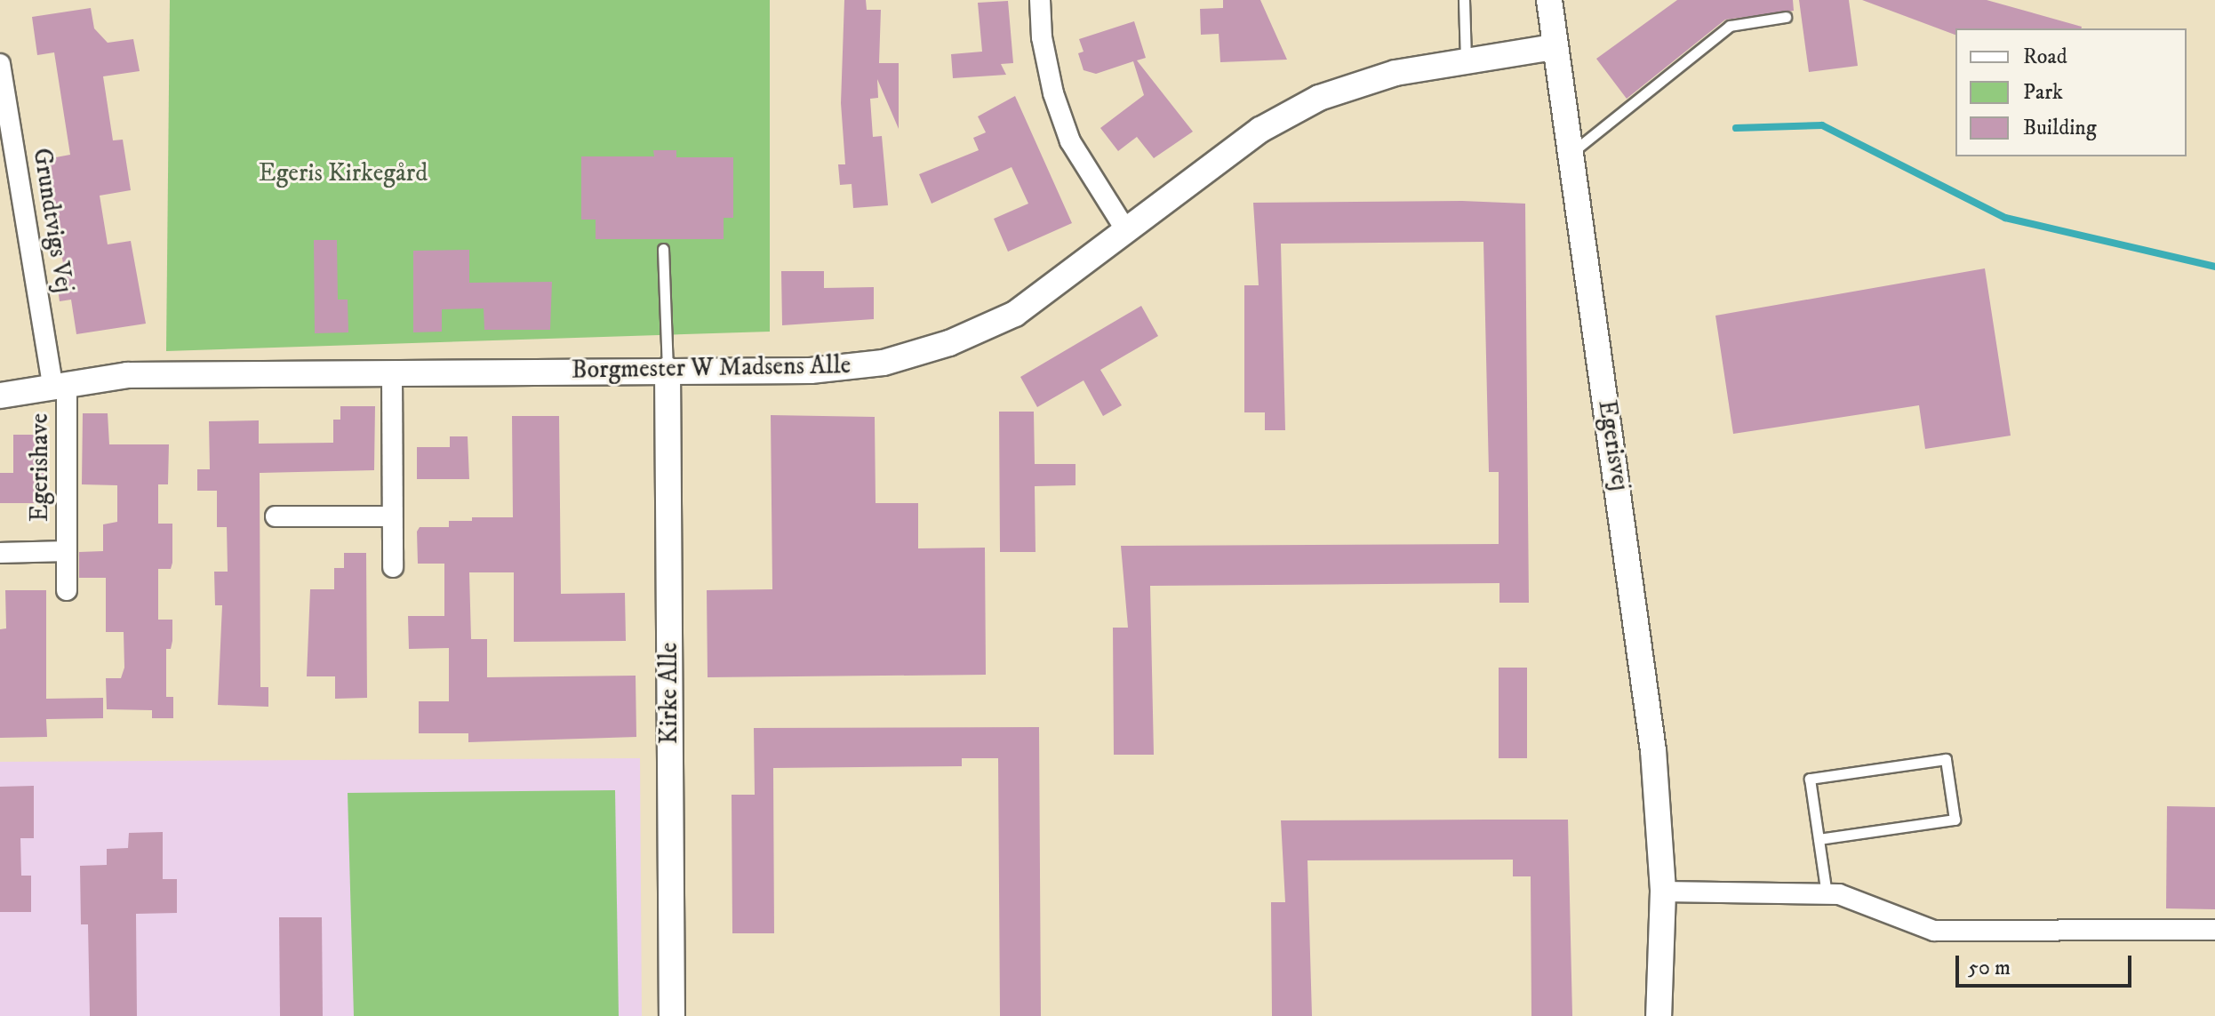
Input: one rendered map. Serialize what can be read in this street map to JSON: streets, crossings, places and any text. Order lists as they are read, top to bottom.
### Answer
{
  "streets": {
    "street": [
      "Grundtvigs Vej",
      "Borgmester W Madsens Alle",
      "Egerisvej",
      "Egerishave",
      "Kirke Alle"
    ]
  },
  "crossings": [
    ["Grundtvigs Vej", "Borgmester W Madsens Alle"],
    ["Grundtvigs Vej", "Egerishave"],
    ["Borgmester W Madsens Alle", "Egerisvej"],
    ["Borgmester W Madsens Alle", "Egerishave"],
    ["Borgmester W Madsens Alle", "Kirke Alle"]
  ],
  "parks": ["Egeris Kirkegård"],
  "legend": ["Road", "Park", "Building"],
  "scale_bar": "50 m"
}
